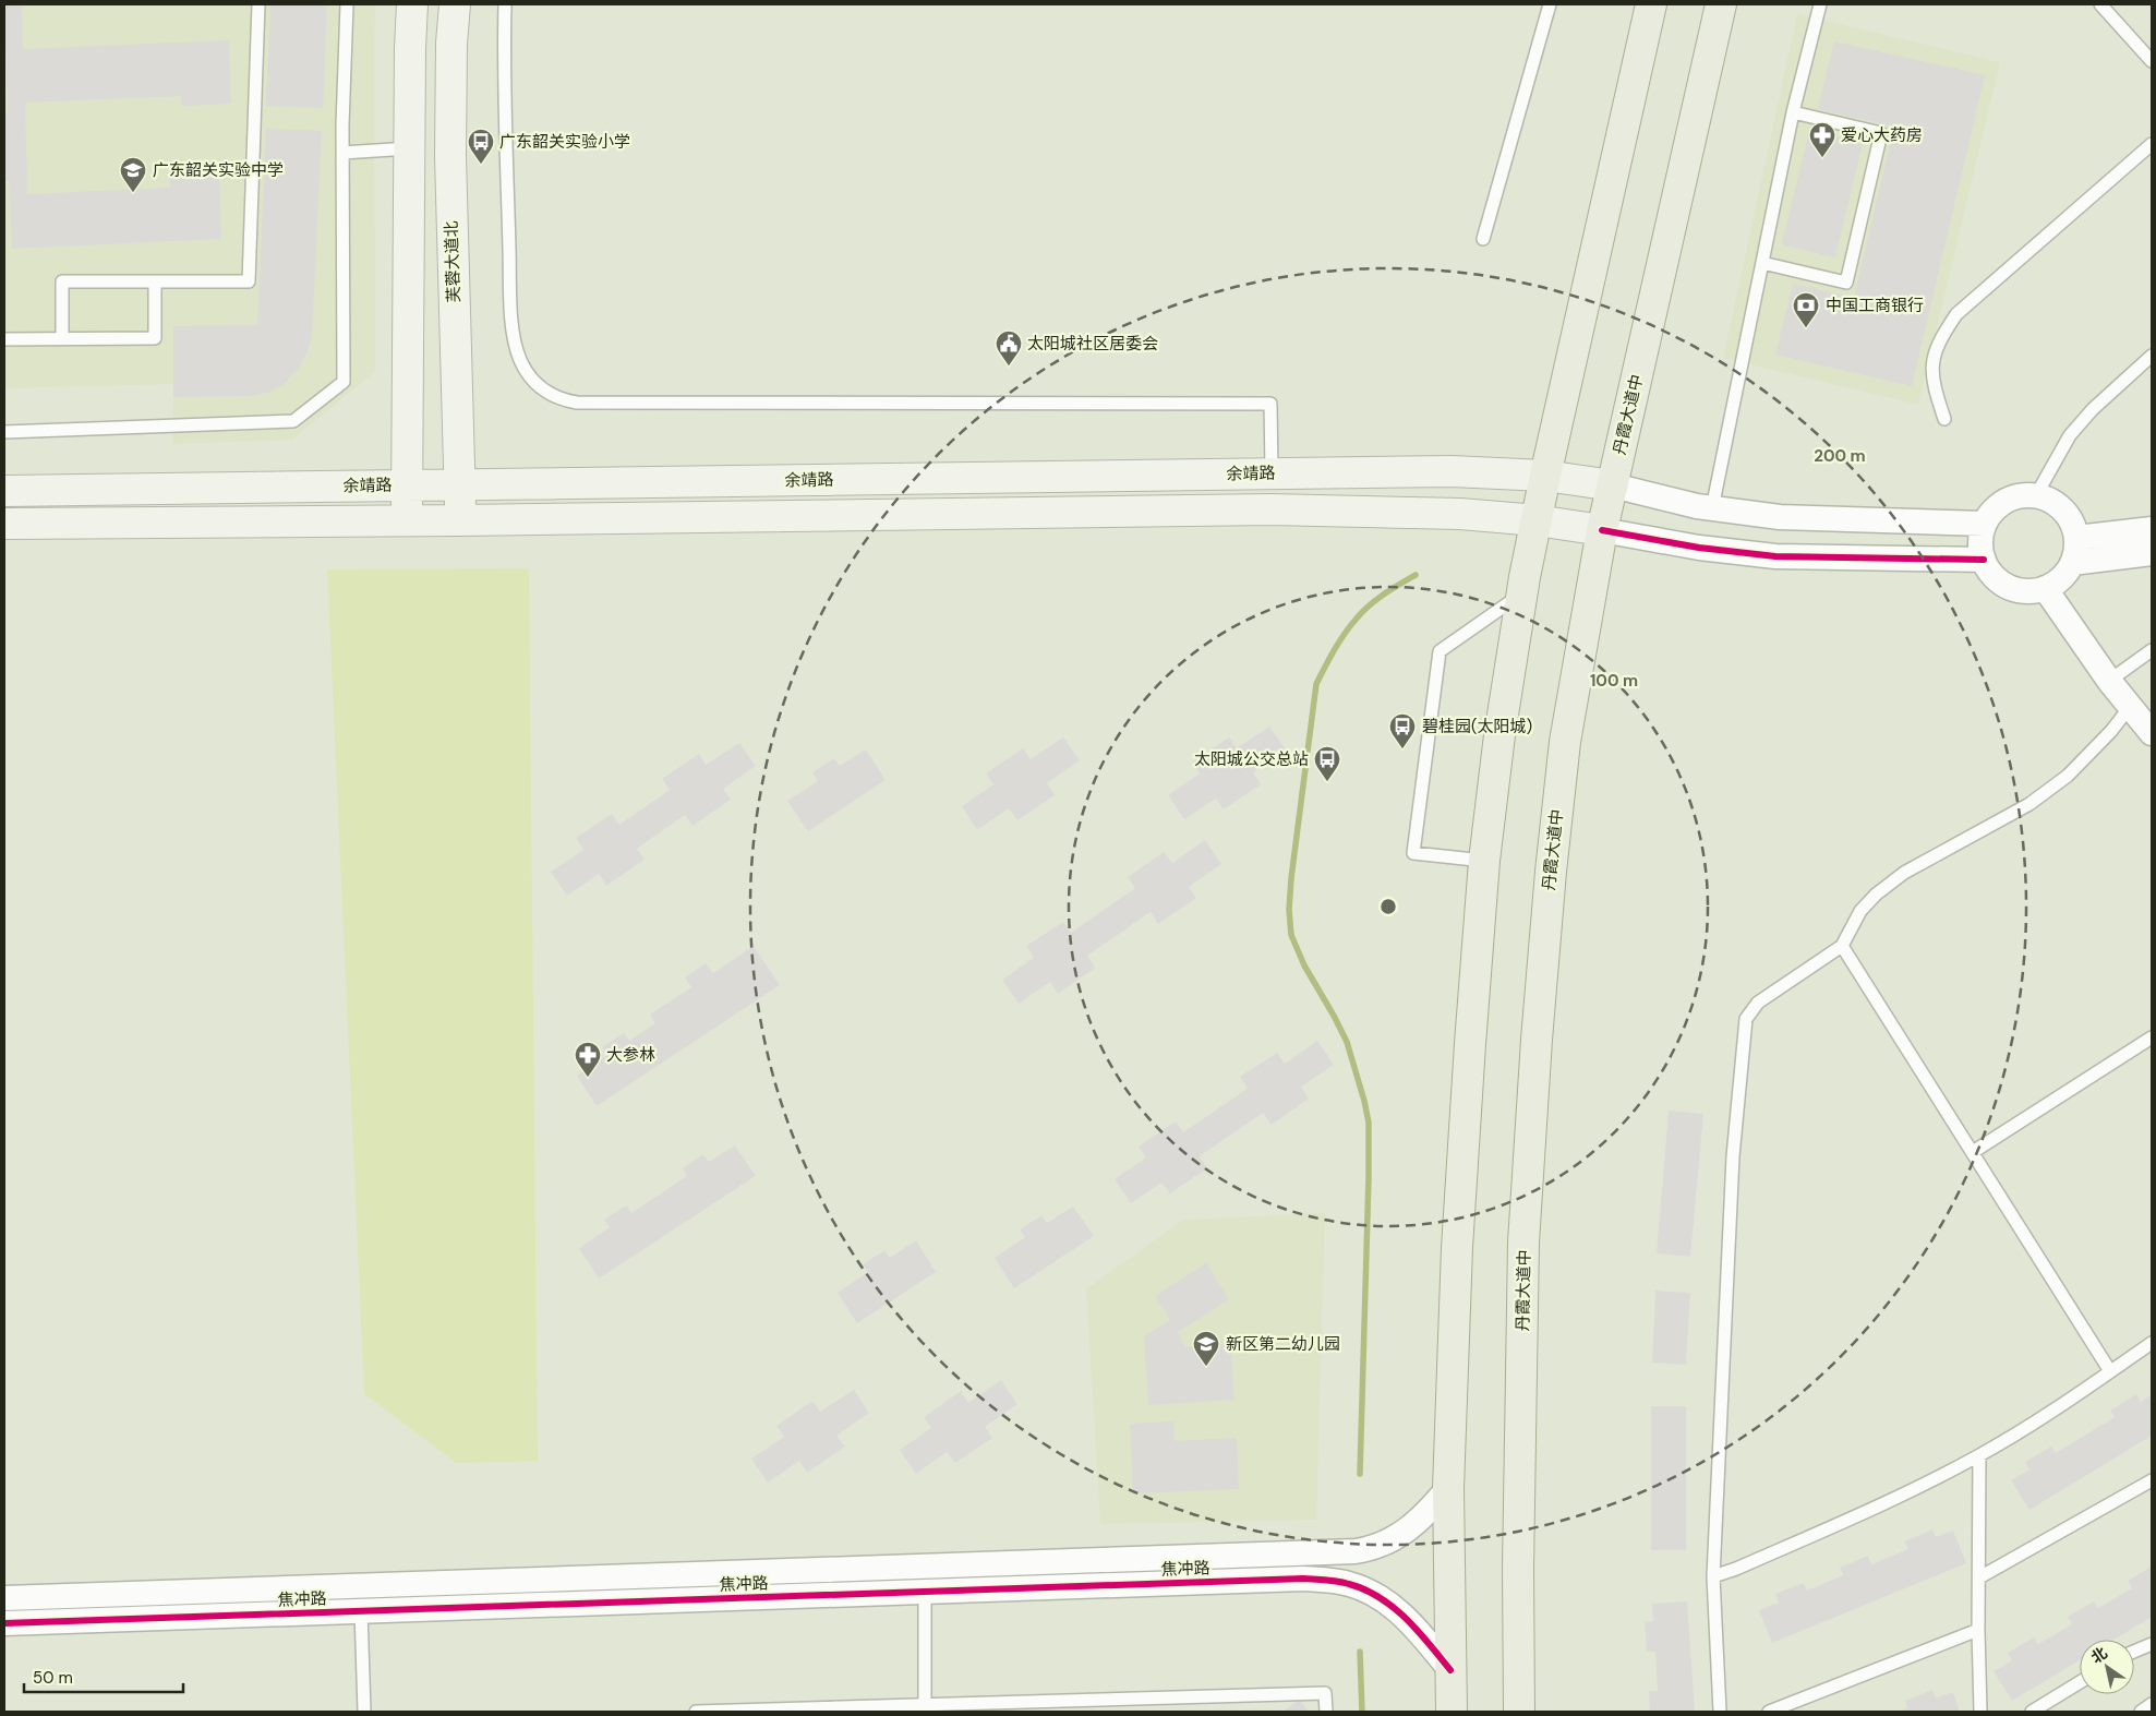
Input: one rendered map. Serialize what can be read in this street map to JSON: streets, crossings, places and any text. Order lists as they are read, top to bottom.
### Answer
{
  "streets": {
    "main road": ["芙蓉大道北", "丹霞大道中", "余靖路"],
    "street": ["焦冲路"]
  },
  "crossings": [
    ["芙蓉大道北", "余靖路"],
    ["丹霞大道中", "余靖路"]
  ],
  "places": {
    "pharmacy": ["爱心大药房", "大参林"],
    "bus stop": ["广东韶关实验小学", "碧桂园(太阳城)", "太阳城公交总站"],
    "school or university": ["广东韶关实验中学", "新区第二幼儿园"],
    "bank": ["中国工商银行"],
    "public building": ["太阳城社区居委会"]
  },
  "scale_bar": "50 m",
  "north": "top left",
  "rings": ["200 m", "100 m"]
}
